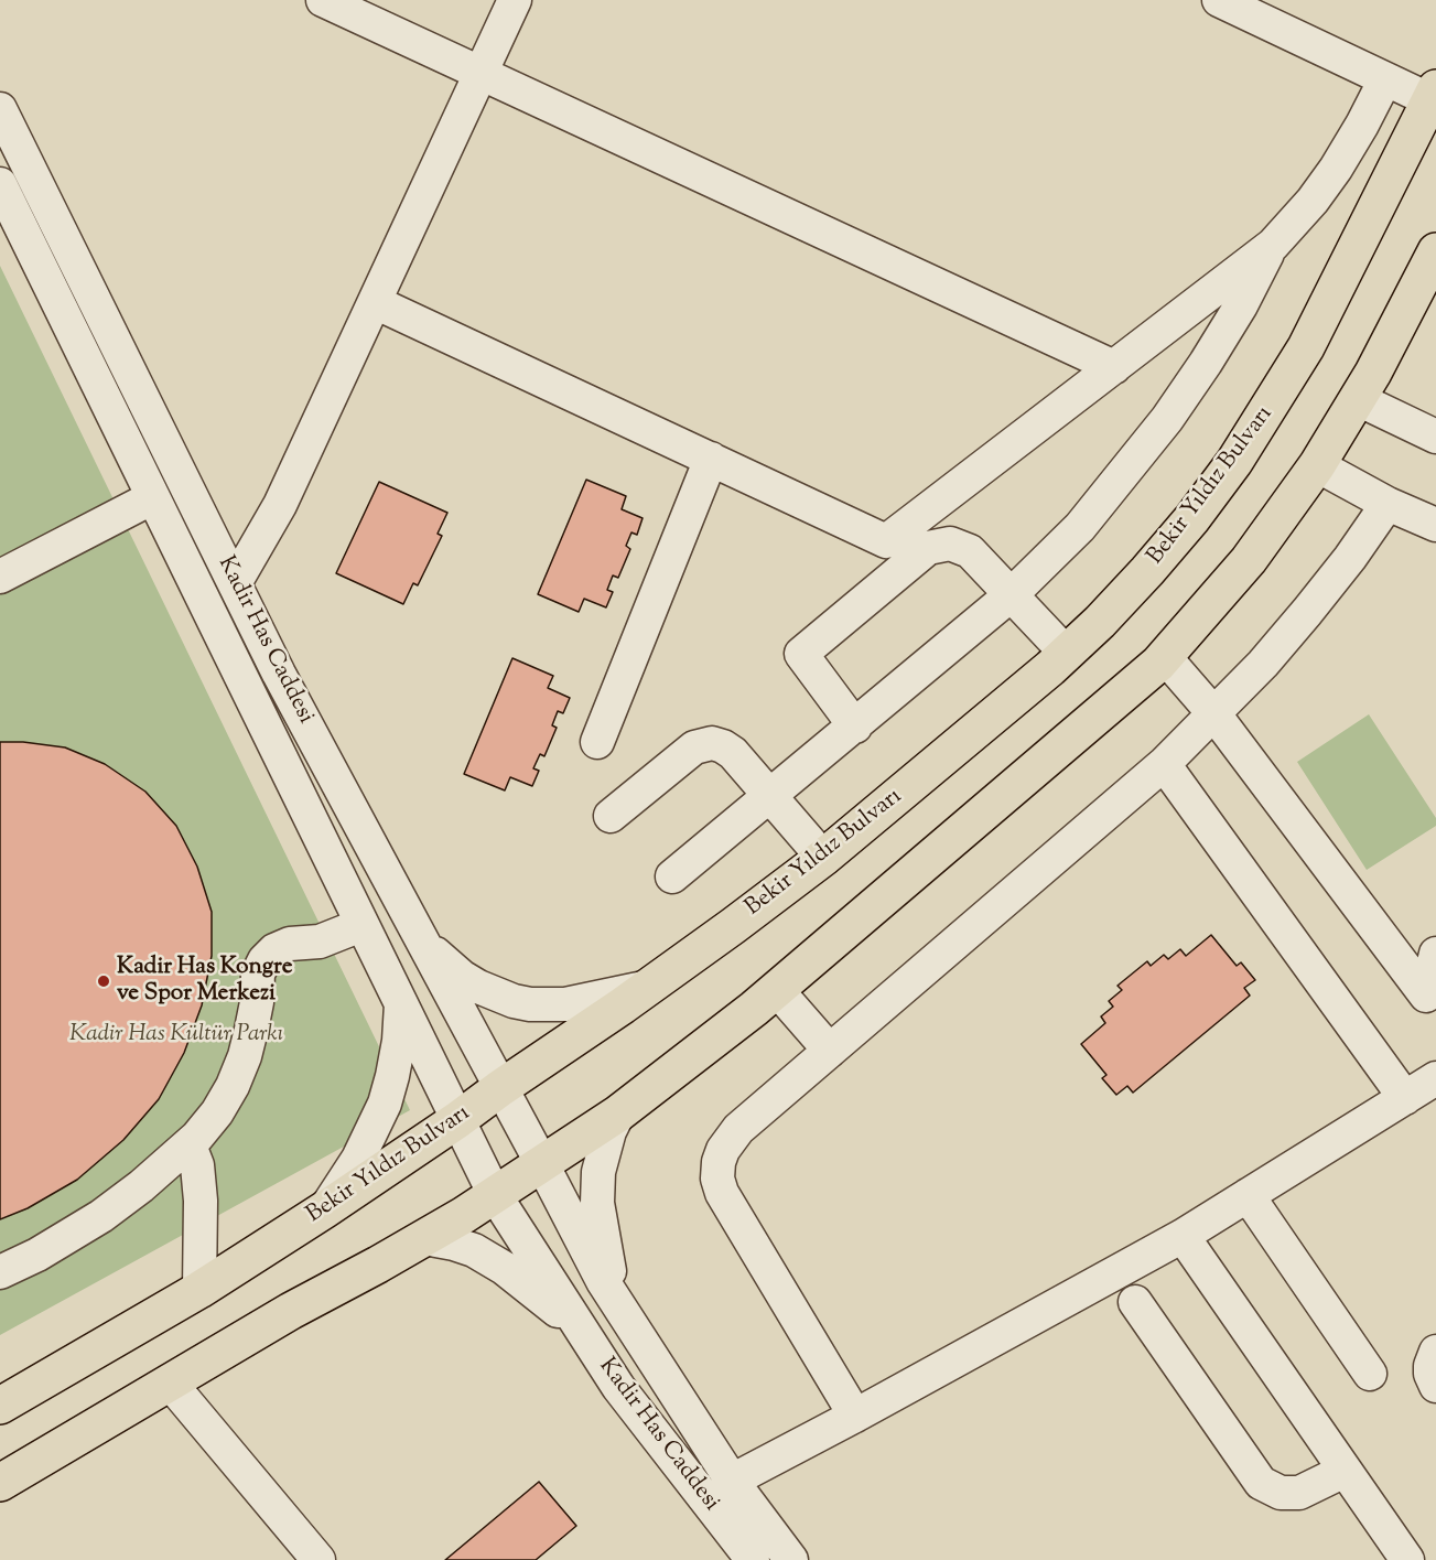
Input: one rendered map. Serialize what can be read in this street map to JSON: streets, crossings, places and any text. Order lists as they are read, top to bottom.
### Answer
{
  "streets": {
    "main road": ["Bekir Yıldız Bulvarı"],
    "street": ["Kadir Has Caddesi"]
  },
  "crossings": [
    ["Bekir Yıldız Bulvarı", "Kadir Has Caddesi"]
  ],
  "parks": ["Kadir Has Kültür Parkı"],
  "places": ["Kadir Has Kongre ve Spor Merkezi"]
}
